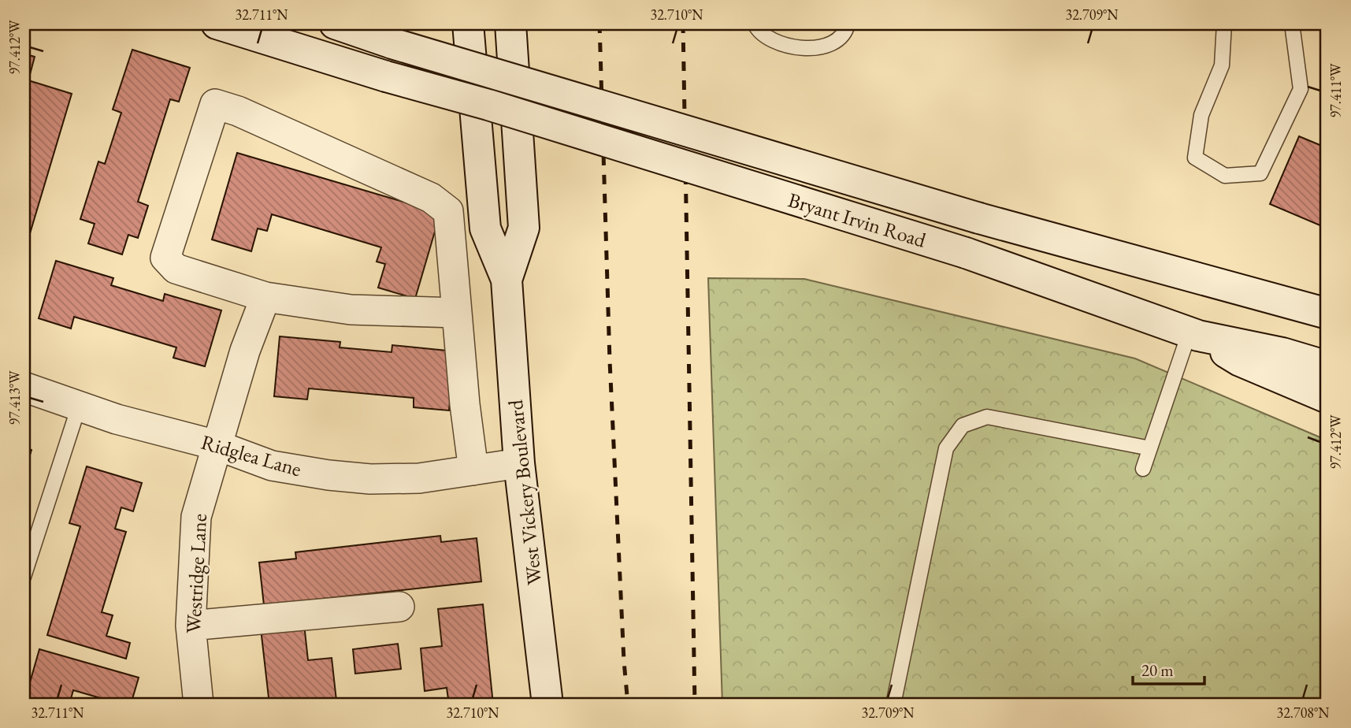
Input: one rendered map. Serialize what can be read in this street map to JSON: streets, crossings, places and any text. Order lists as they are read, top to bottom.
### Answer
{
  "streets": {
    "main road": ["Bryant Irvin Road", "West Vickery Boulevard"],
    "street": ["Ridglea Lane", "Westridge Lane"]
  },
  "crossings": [
    ["Ridglea Lane", "West Vickery Boulevard"],
    ["Ridglea Lane", "Westridge Lane"]
  ],
  "scale_bar": "20 m",
  "coordinates": [
    "32.711°N",
    "32.710°N",
    "32.709°N",
    "97.412°W",
    "97.411°W",
    "97.413°W",
    "32.708°N"
  ]
}
